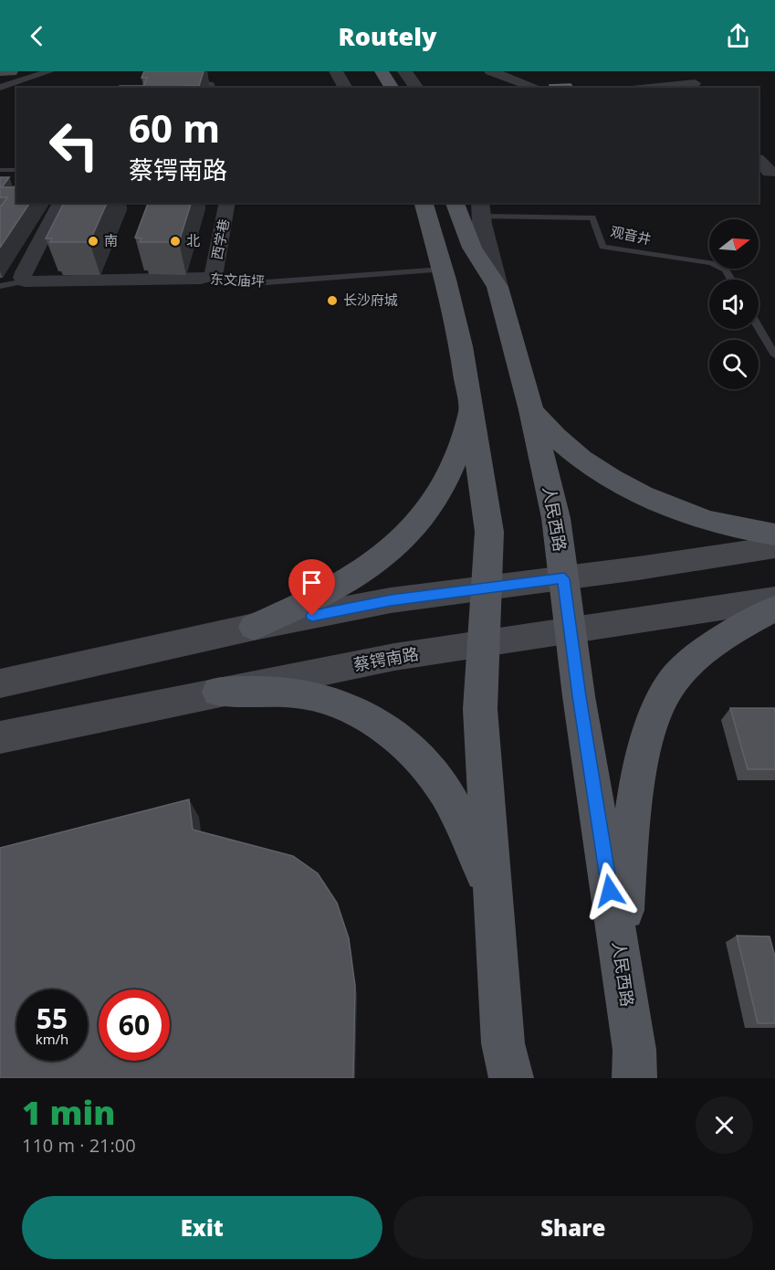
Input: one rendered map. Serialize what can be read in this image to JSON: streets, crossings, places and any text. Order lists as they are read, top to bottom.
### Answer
{
  "streets": {
    "main road": ["人民西路", "蔡锷南路"],
    "street": ["西学巷", "东文庙坪"],
    "lane": ["观音井"]
  },
  "crossings": [
    ["西学巷", "东文庙坪"],
    ["东文庙坪", "人民西路"],
    ["人民西路", "蔡锷南路"]
  ],
  "places": ["南", "北", "长沙府城"],
  "north": "right",
  "page": {
    "header": "Routely",
    "turn": ["60 m", "蔡锷南路"],
    "speed": "55 km/h",
    "limit": "60",
    "heading": ["1 min", "110 m · 21:00"],
    "buttons": ["Exit", "Share"]
  }
}
